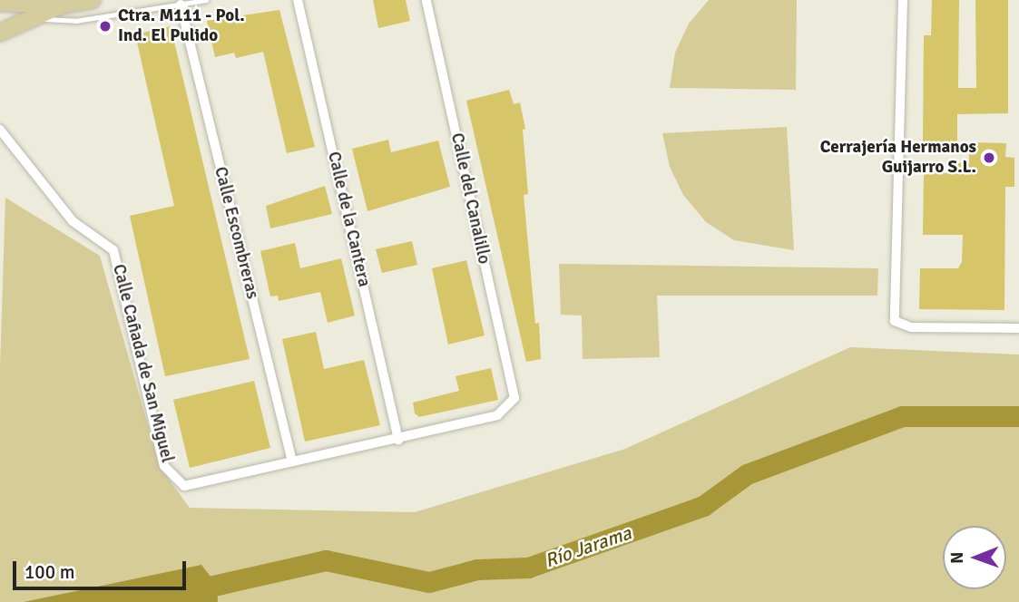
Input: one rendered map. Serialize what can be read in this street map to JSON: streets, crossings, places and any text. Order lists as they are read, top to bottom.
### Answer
{
  "streets": {
    "street": [
      "Calle del Canalillo",
      "Calle de la Cantera",
      "Calle Escombreras",
      "Calle Cañada de San Miguel"
    ]
  },
  "crossings": [
    ["Calle del Canalillo", "Calle de la Cantera"],
    ["Calle Escombreras", "Calle Cañada de San Miguel"]
  ],
  "water": ["Río Jarama"],
  "places": ["Ctra. M111 - Pol. Ind. El Pulido", "Cerrajería Hermanos Guijarro S.L."],
  "scale_bar": "100 m",
  "north": "left"
}
